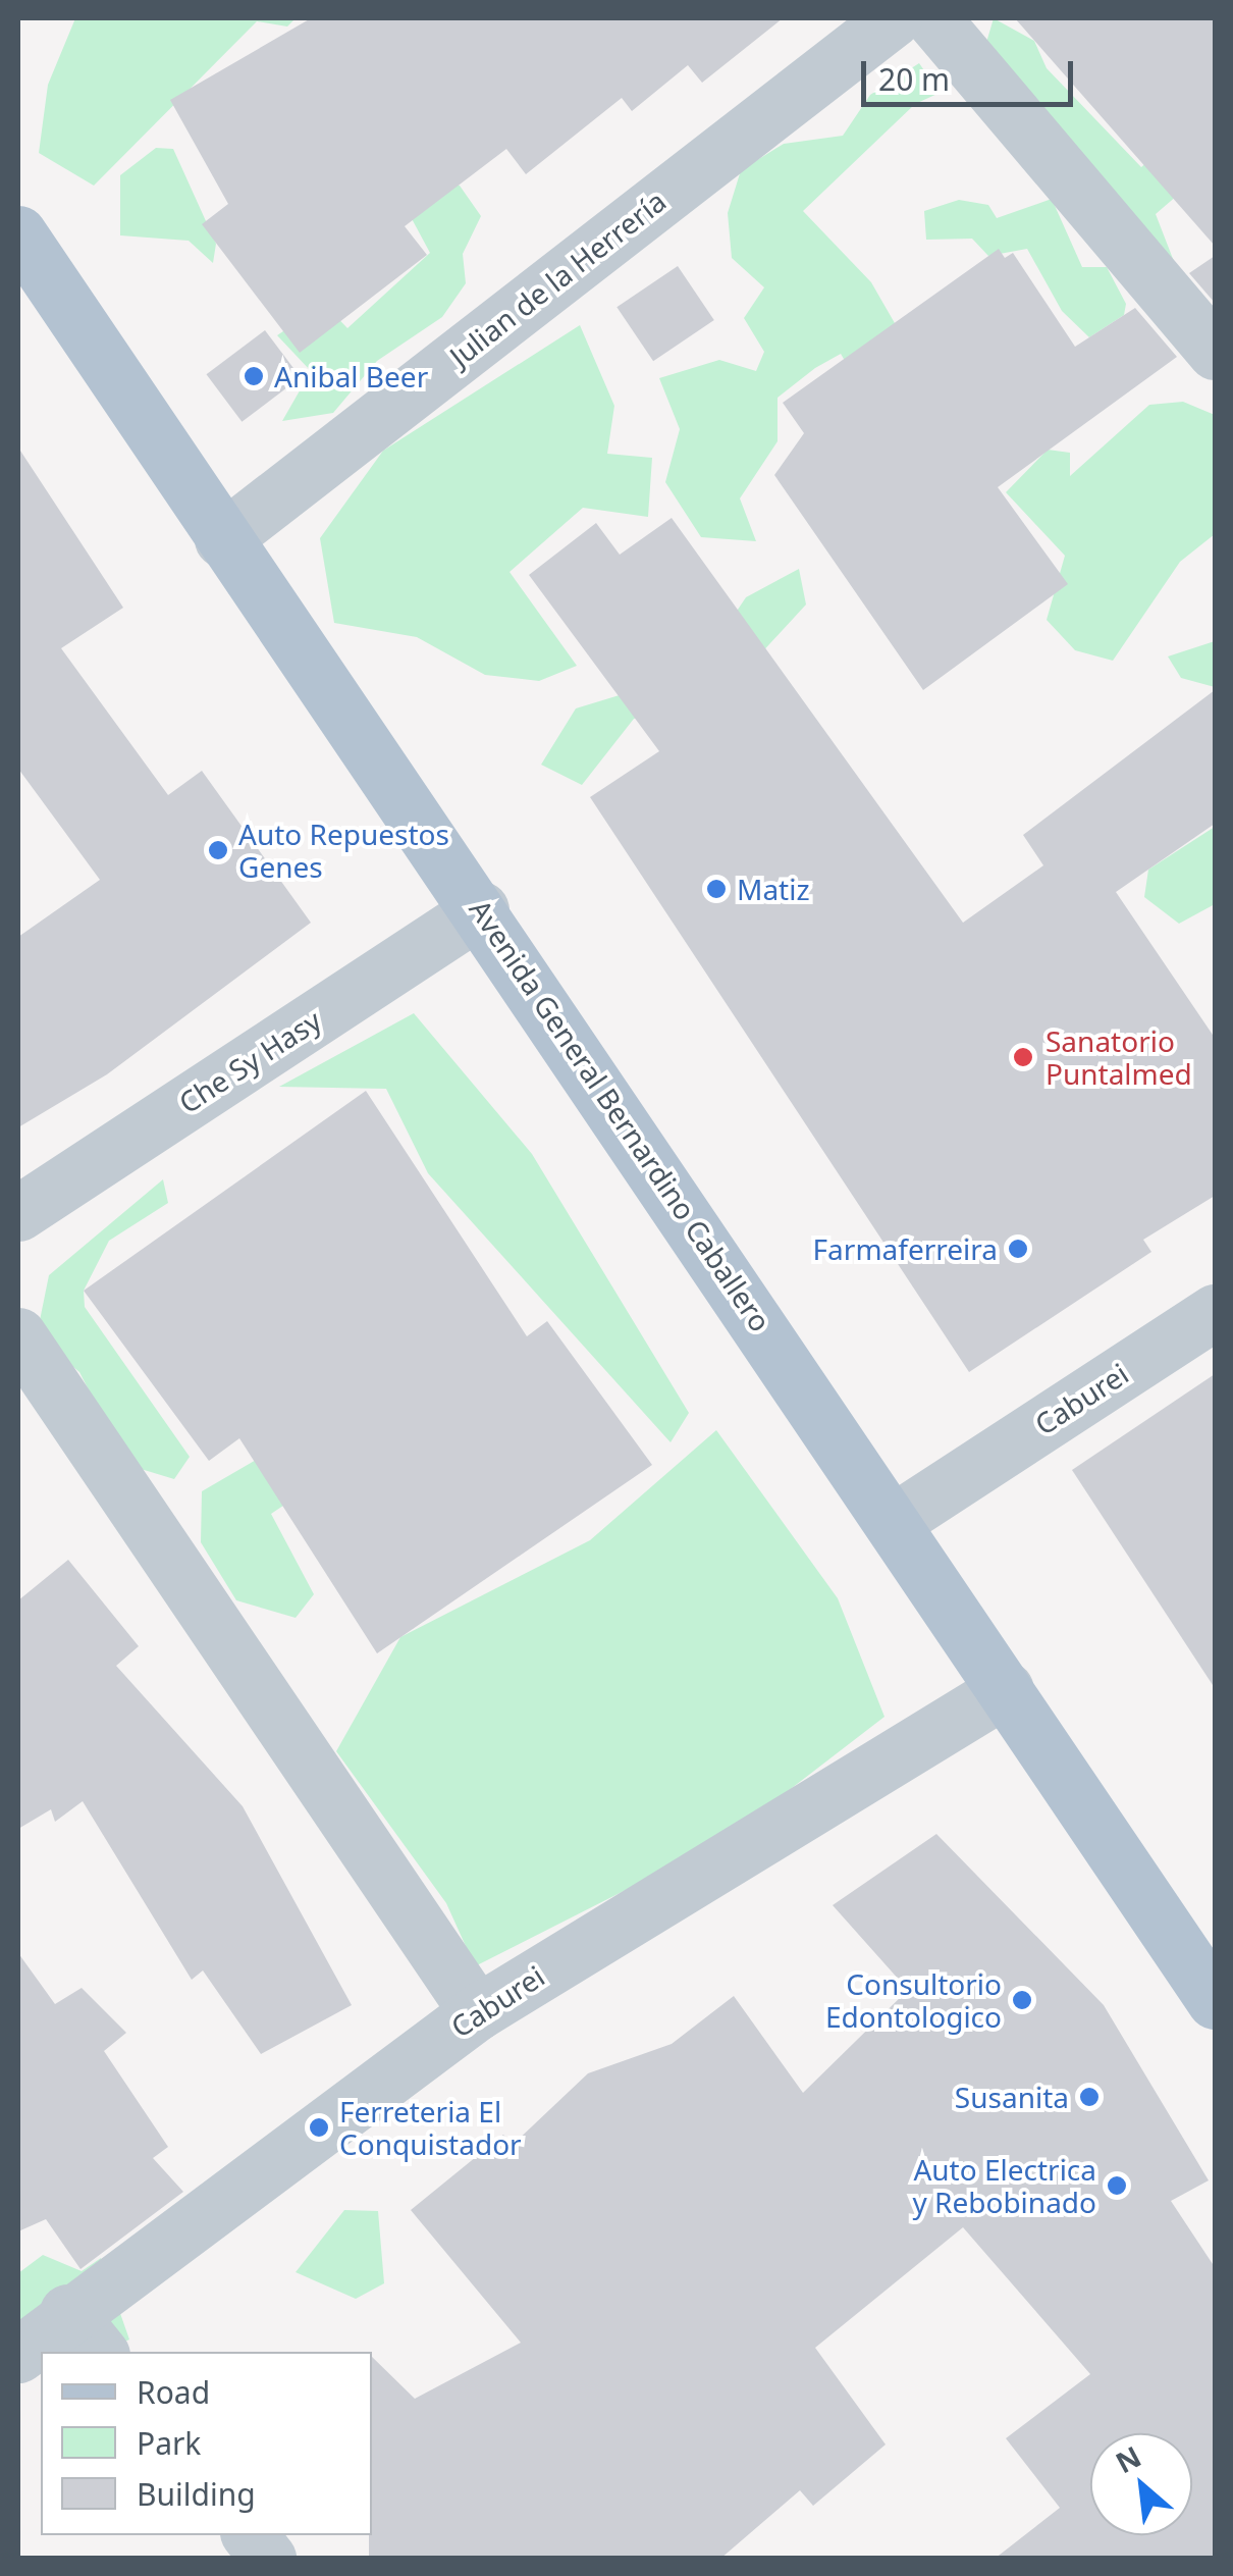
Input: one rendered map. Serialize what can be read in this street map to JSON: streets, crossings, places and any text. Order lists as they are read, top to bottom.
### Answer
{
  "streets": {
    "main road": ["Avenida General Bernardino Caballero"],
    "street": ["Julian de la Herrería", "Che Sy Hasy", "Caburei"]
  },
  "crossings": [
    ["Julian de la Herrería", "Avenida General Bernardino Caballero"],
    ["Che Sy Hasy", "Avenida General Bernardino Caballero"],
    ["Avenida General Bernardino Caballero", "Caburei"]
  ],
  "places": [
    "Anibal Beer",
    "Auto Repuestos Genes",
    "Matiz",
    "Sanatorio Puntalmed",
    "Farmaferreira",
    "Consultorio Edontologico",
    "Susanita",
    "Ferreteria El Conquistador",
    "Auto Electrica y Rebobinado"
  ],
  "legend": ["Road", "Park", "Building"],
  "scale_bar": "20 m",
  "north": "top left"
}
